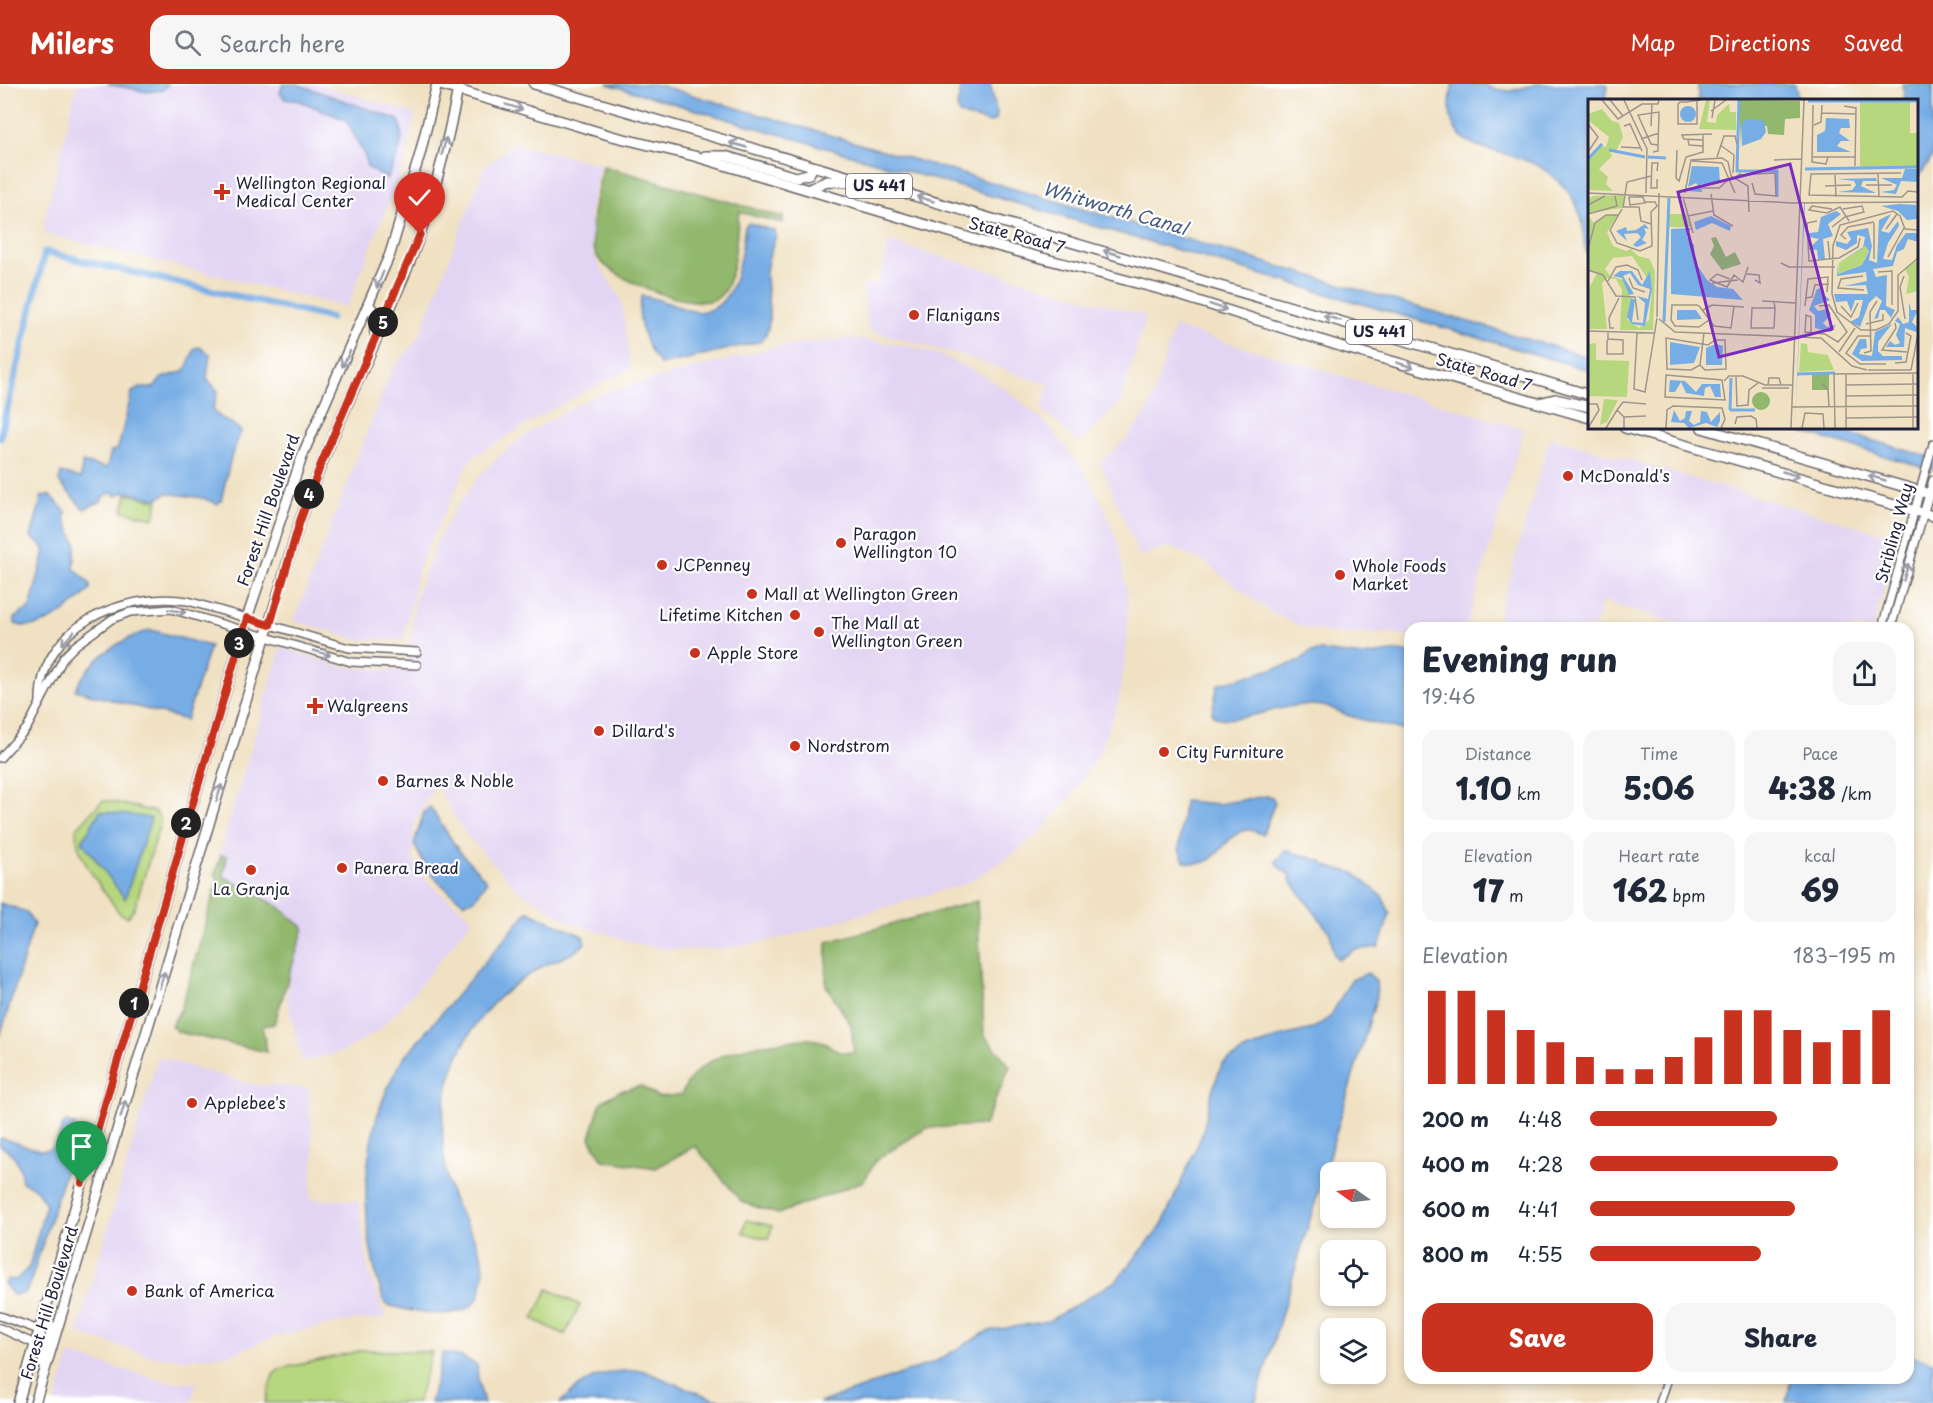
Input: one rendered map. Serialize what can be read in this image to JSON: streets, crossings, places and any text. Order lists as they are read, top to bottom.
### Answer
{
  "streets": {
    "main road": ["US 441", "State Road 7", "Forest Hill Boulevard"],
    "street": ["Stribling Way"]
  },
  "crossings": [
    ["State Road 7", "Forest Hill Boulevard"]
  ],
  "water": ["Whitworth Canal"],
  "places": {
    "health": ["Wellington Regional Medical Center", "Walgreens"],
    "other": [
      "Flanigans",
      "McDonald's",
      "Paragon Wellington 10",
      "JCPenney",
      "Whole Foods Market",
      "Mall at Wellington Green",
      "Lifetime Kitchen",
      "The Mall at Wellington Green",
      "Apple Store",
      "Dillard's",
      "Nordstrom",
      "City Furniture",
      "Barnes & Noble",
      "Panera Bread",
      "La Granja",
      "Applebee's",
      "Bank of America"
    ]
  },
  "north": "left",
  "page": {
    "header": "Milers",
    "search": "Search here",
    "nav": ["Map", "Directions", "Saved"],
    "pins": [
      "5",
      "4",
      "3",
      "2",
      "1"
    ],
    "heading": ["Evening run", "19:46"],
    "stats": [
      ["Distance", "1.10 km"],
      ["Time", "5:06"],
      ["Pace", "4:38 /km"],
      ["Elevation", "17 m"],
      ["Heart rate", "162 bpm"],
      ["kcal", "69"]
    ],
    "chart": ["Elevation", "183–195 m"],
    "list": [
      {
        "name": "200 m",
        "note": "4:48"
      },
      {
        "name": "400 m",
        "note": "4:28"
      },
      {
        "name": "600 m",
        "note": "4:41"
      },
      {
        "name": "800 m",
        "note": "4:55"
      }
    ],
    "buttons": ["Save", "Share"]
  }
}
